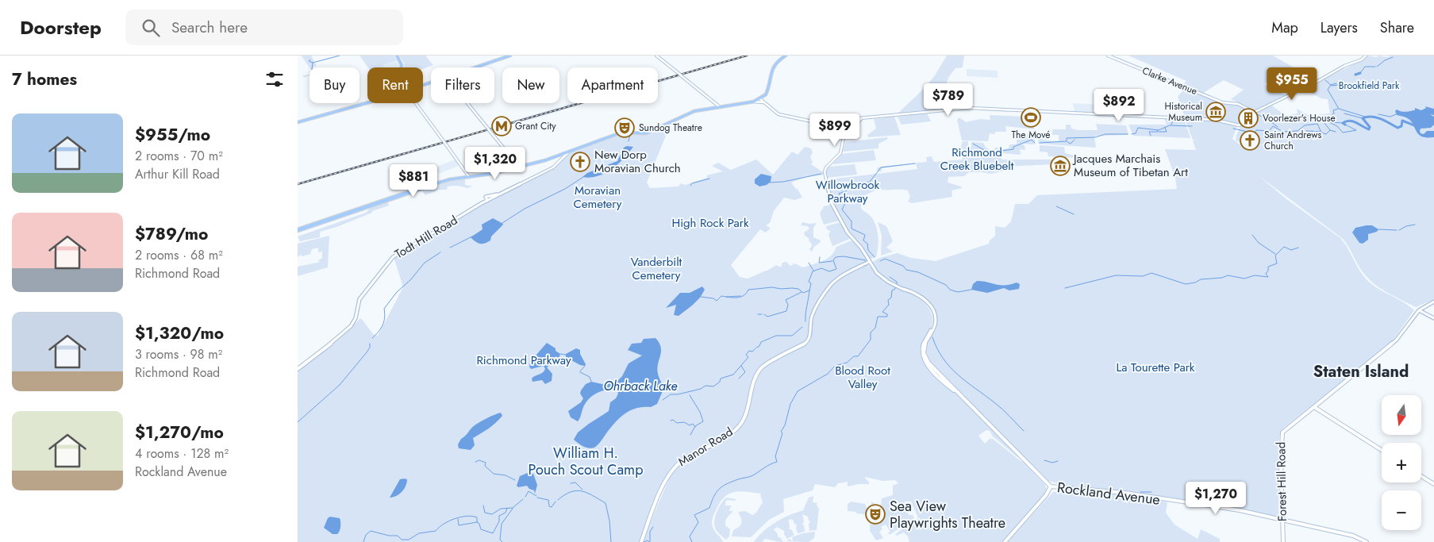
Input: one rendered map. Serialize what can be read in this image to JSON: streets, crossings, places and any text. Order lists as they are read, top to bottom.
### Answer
{
  "streets": {
    "street": [
      "Clarke Avenue",
      "Todt Hill Road",
      "Manor Road",
      "Forest Hill Road",
      "Rockland Avenue"
    ]
  },
  "crossings": [
    ["Manor Road", "Rockland Avenue"],
    ["Forest Hill Road", "Rockland Avenue"]
  ],
  "districts": ["Staten Island"],
  "water": ["Ohrback Lake"],
  "parks": [
    "Brookfield Park",
    "Richmond Creek Bluebelt",
    "Willowbrook Parkway",
    "Moravian Cemetery",
    "High Rock Park",
    "Vanderbilt Cemetery",
    "Richmond Parkway",
    "La Tourette Park",
    "Blood Root Valley",
    "William H. Pouch Scout Camp"
  ],
  "places": {
    "museum": ["Historical Museum", "Jacques Marchais Museum of Tibetan Art"],
    "sports": ["The Mové"],
    "building": ["Voorlezer's House"],
    "metro station": ["Grant City"],
    "theatre": ["Sundog Theatre", "Sea View Playwrights Theatre"],
    "church": ["Saint Andrews Church", "New Dorp Moravian Church"]
  },
  "north": "bottom",
  "page": {
    "header": "Doorstep",
    "search": "Search here",
    "nav": ["Map", "Layers", "Share"],
    "heading": "7 homes",
    "price": [
      "$955",
      "$789",
      "$892",
      "$899",
      "$1,320",
      "$881",
      "$1,270"
    ],
    "chip": [
      "Buy",
      "Rent",
      "Filters",
      "New",
      "Apartment"
    ],
    "list": [
      {
        "name": "$955/mo",
        "note": "2 rooms · 70 m² · Arthur Kill Road"
      },
      {
        "name": "$789/mo",
        "note": "2 rooms · 68 m² · Richmond Road"
      },
      {
        "name": "$1,320/mo",
        "note": "3 rooms · 98 m² · Richmond Road"
      },
      {
        "name": "$1,270/mo",
        "note": "4 rooms · 128 m² · Rockland Avenue"
      }
    ],
    "map_buttons": ["+", "−"]
  }
}
